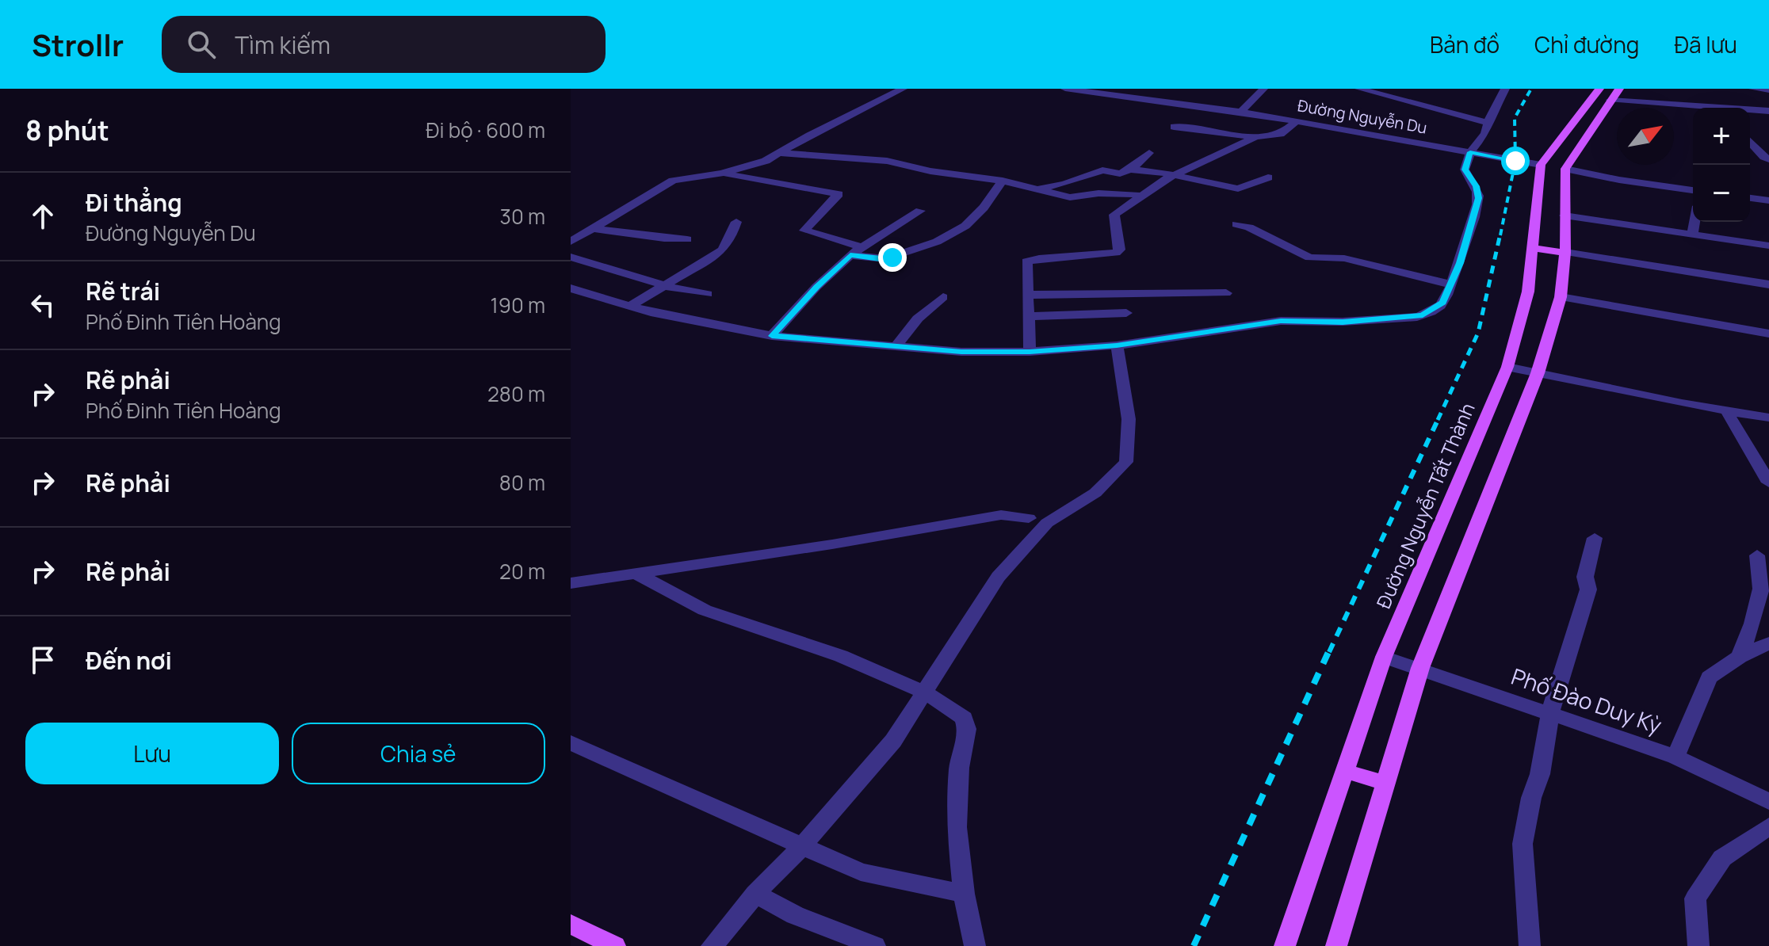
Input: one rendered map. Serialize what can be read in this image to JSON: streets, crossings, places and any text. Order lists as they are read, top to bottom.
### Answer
{
  "streets": {
    "main road": ["Đường Nguyễn Tất Thành"],
    "street": ["Đường Nguyễn Du", "Phố Đào Duy Kỳ"]
  },
  "crossings": [
    ["Đường Nguyễn Du", "Đường Nguyễn Tất Thành"],
    ["Đường Nguyễn Tất Thành", "Phố Đào Duy Kỳ"]
  ],
  "north": "top right",
  "page": {
    "header": "Strollr",
    "search": "Tìm kiếm",
    "nav": ["Bản đồ", "Chỉ đường", "Đã lưu"],
    "heading": ["8 phút", "Đi bộ · 600 m"],
    "map_buttons": ["+", "−"],
    "list": [
      ["Đi thẳng", "Đường Nguyễn Du", "30 m"],
      ["Rẽ trái", "Phố Đinh Tiên Hoàng", "190 m"],
      ["Rẽ phải", "Phố Đinh Tiên Hoàng", "280 m"],
      ["Rẽ phải", "80 m"],
      ["Rẽ phải", "20 m"],
      "Đến nơi"
    ],
    "buttons": ["Lưu", "Chia sẻ"]
  }
}
